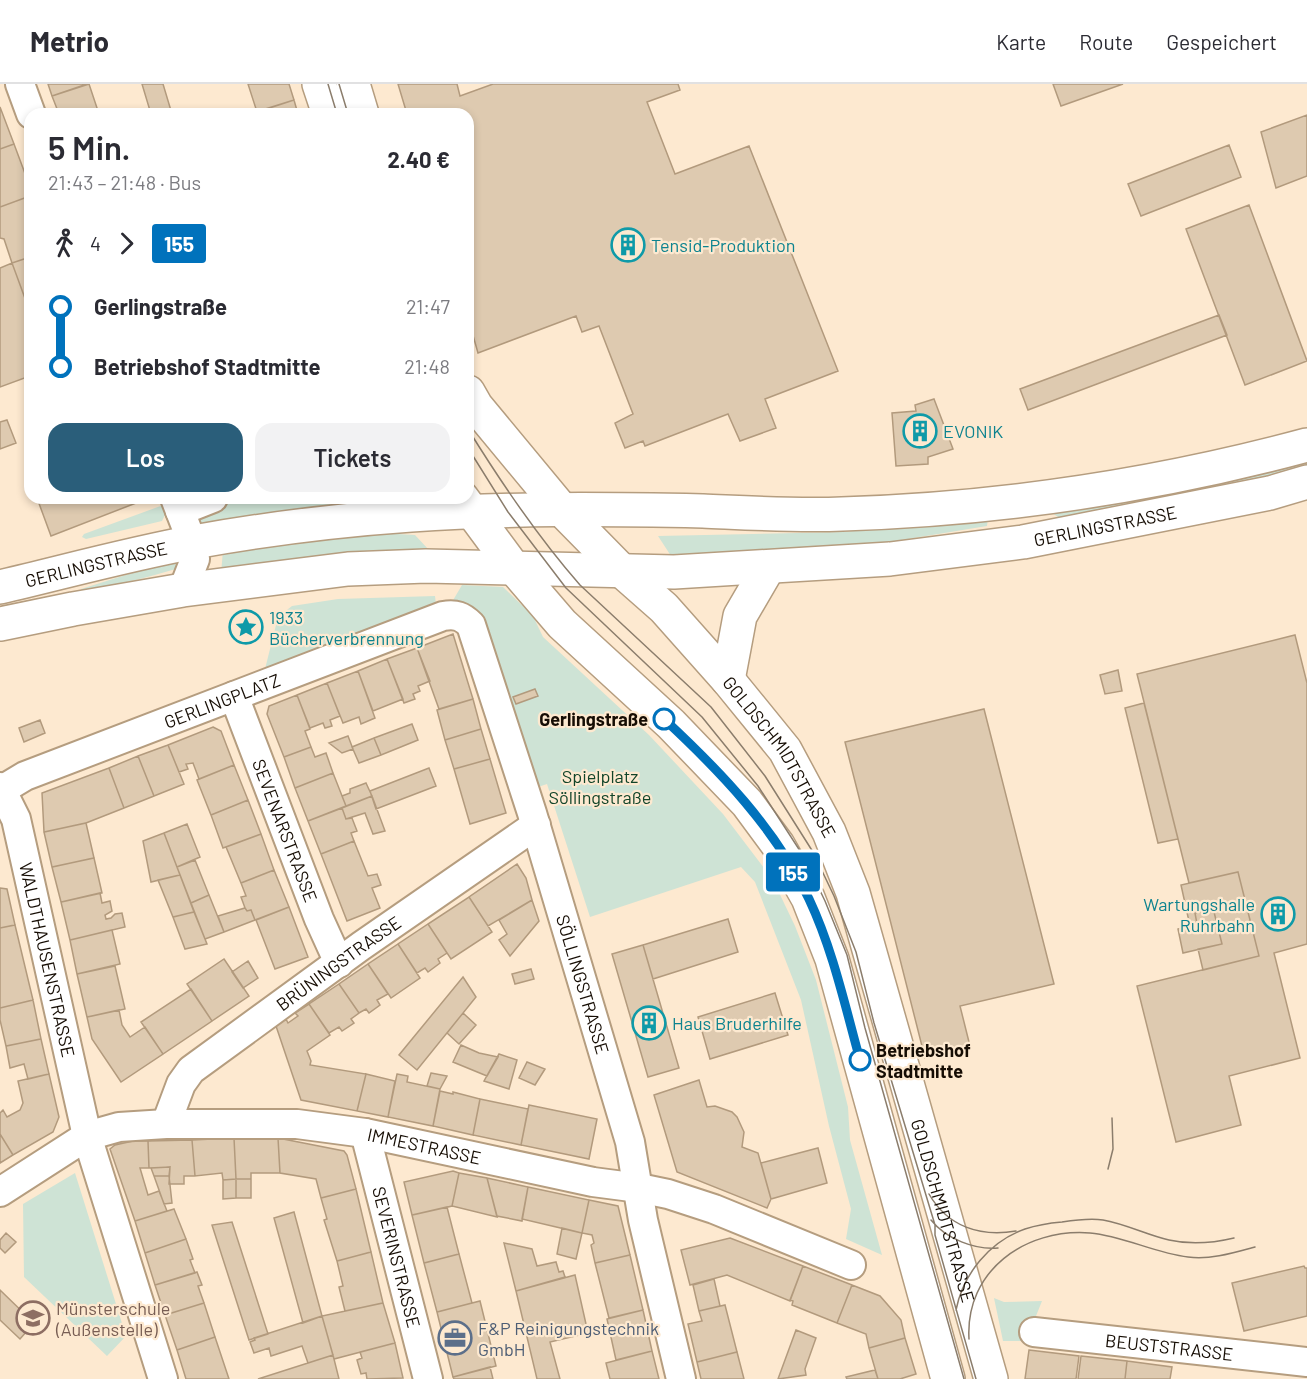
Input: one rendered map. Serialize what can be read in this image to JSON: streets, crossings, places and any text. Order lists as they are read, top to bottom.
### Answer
{
  "streets": {
    "main road": ["GERLINGSTRASSE", "GOLDSCHMIDTSTRASSE"],
    "street": [
      "GERLINGPLATZ",
      "SEVENARSTRASSE",
      "WALDTHAUSENSTRASSE",
      "BRÜNINGSTRASSE",
      "SÖLLINGSTRASSE",
      "IMMESTRASSE",
      "SEVERINSTRASSE",
      "BEUSTSTRASSE"
    ]
  },
  "crossings": [
    ["GERLINGSTRASSE", "GOLDSCHMIDTSTRASSE"],
    ["GERLINGPLATZ", "SEVENARSTRASSE"],
    ["GERLINGPLATZ", "WALDTHAUSENSTRASSE"],
    ["GERLINGPLATZ", "SÖLLINGSTRASSE"],
    ["SEVENARSTRASSE", "BRÜNINGSTRASSE"],
    ["WALDTHAUSENSTRASSE", "IMMESTRASSE"],
    ["BRÜNINGSTRASSE", "SÖLLINGSTRASSE"],
    ["BRÜNINGSTRASSE", "IMMESTRASSE"],
    ["SÖLLINGSTRASSE", "IMMESTRASSE"],
    ["IMMESTRASSE", "SEVERINSTRASSE"]
  ],
  "parks": ["Spielplatz Söllingstraße"],
  "places": {
    "building": [
      "Tensid-Produktion",
      "EVONIK",
      "Wartungshalle Ruhrbahn",
      "Haus Bruderhilfe"
    ],
    "place": ["1933 Bücherverbrennung"],
    "other": ["Gerlingstraße", "Betriebshof Stadtmitte"],
    "school or university": ["Münsterschule (Außenstelle)"],
    "office": ["F&P Reinigungstechnik GmbH"]
  },
  "lines": ["bus line 155"],
  "page": {
    "header": "Metrio",
    "nav": ["Karte", "Route", "Gespeichert"],
    "on_map": "155",
    "heading": ["5 Min.", "21:43 – 21:48 · Bus", "2.40 €"],
    "legs": ["4", "155"],
    "list": [
      {
        "name": "Gerlingstraße",
        "value": "21:47"
      },
      {
        "name": "Betriebshof Stadtmitte",
        "value": "21:48"
      }
    ],
    "buttons": ["Los", "Tickets"]
  }
}
